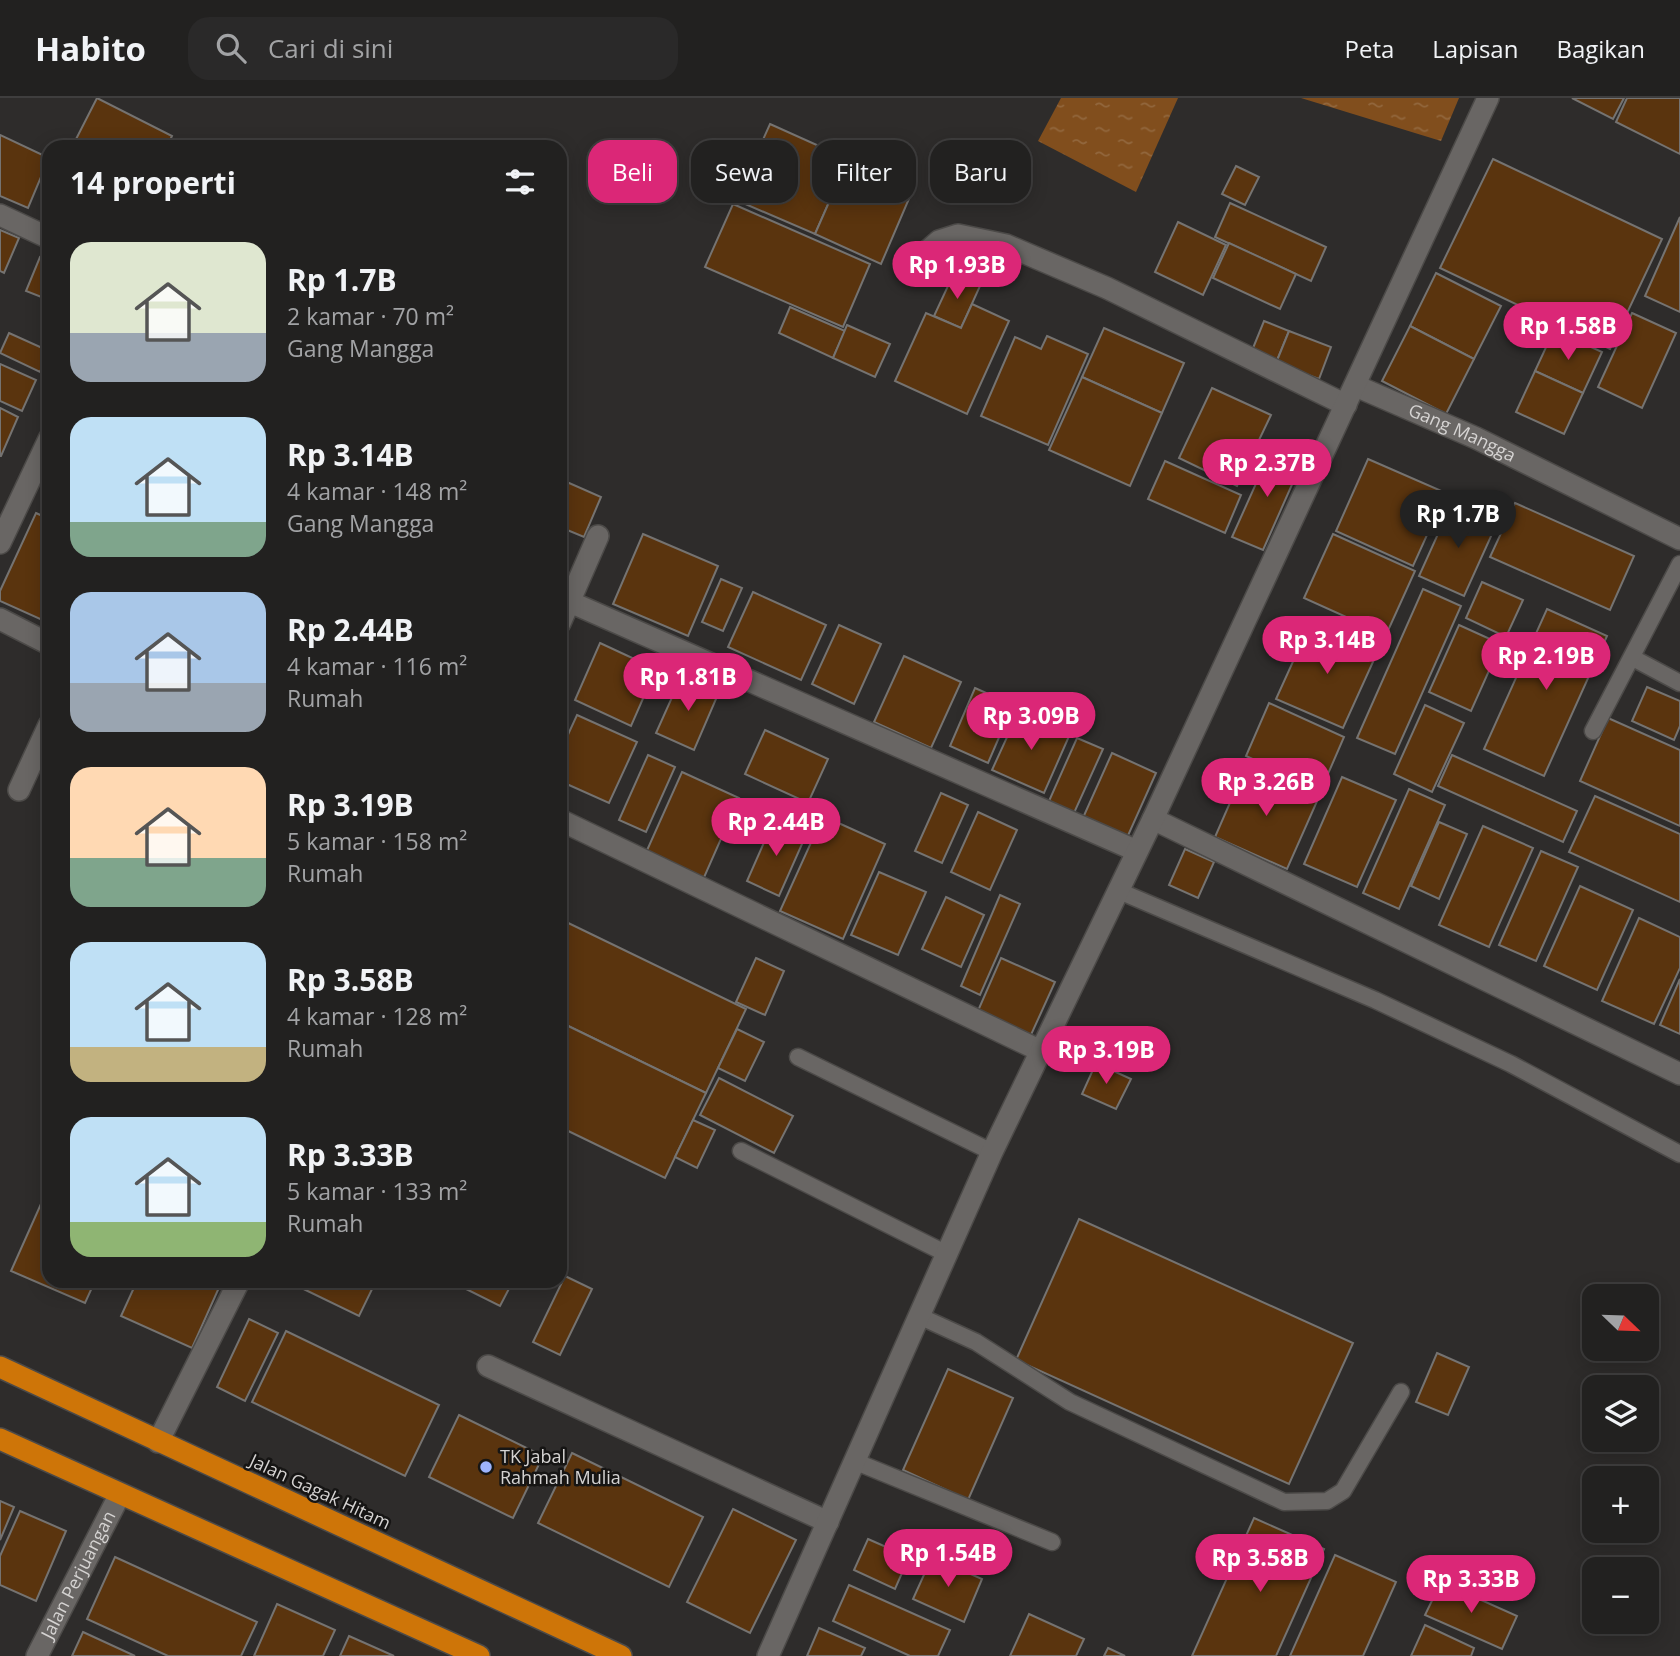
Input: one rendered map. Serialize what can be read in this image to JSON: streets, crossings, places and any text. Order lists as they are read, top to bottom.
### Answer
{
  "streets": {
    "highway": ["Jalan Gagak Hitam"],
    "street": ["Gang Mangga", "Jalan Perjuangan"]
  },
  "places": ["TK Jabal Rahmah Mulia"],
  "north": "bottom right",
  "page": {
    "header": "Habito",
    "search": "Cari di sini",
    "nav": ["Peta", "Lapisan", "Bagikan"],
    "chip": [
      "Beli",
      "Sewa",
      "Filter",
      "Baru"
    ],
    "heading": "14 properti",
    "list": [
      {
        "name": "Rp 1.7B",
        "note": "2 kamar · 70 m² · Gang Mangga"
      },
      {
        "name": "Rp 3.14B",
        "note": "4 kamar · 148 m² · Gang Mangga"
      },
      {
        "name": "Rp 2.44B",
        "note": "4 kamar · 116 m² · Rumah"
      },
      {
        "name": "Rp 3.19B",
        "note": "5 kamar · 158 m² · Rumah"
      },
      {
        "name": "Rp 3.58B",
        "note": "4 kamar · 128 m² · Rumah"
      },
      {
        "name": "Rp 3.33B",
        "note": "5 kamar · 133 m² · Rumah"
      }
    ],
    "price": [
      "Rp 1.93B",
      "Rp 1.58B",
      "Rp 2.37B",
      "Rp 1.7B",
      "Rp 3.14B",
      "Rp 2.19B",
      "Rp 1.81B",
      "Rp 3.09B",
      "Rp 3.26B",
      "Rp 2.44B",
      "Rp 3.19B",
      "Rp 1.54B",
      "Rp 3.58B",
      "Rp 3.33B"
    ],
    "map_buttons": ["+", "−"]
  }
}
